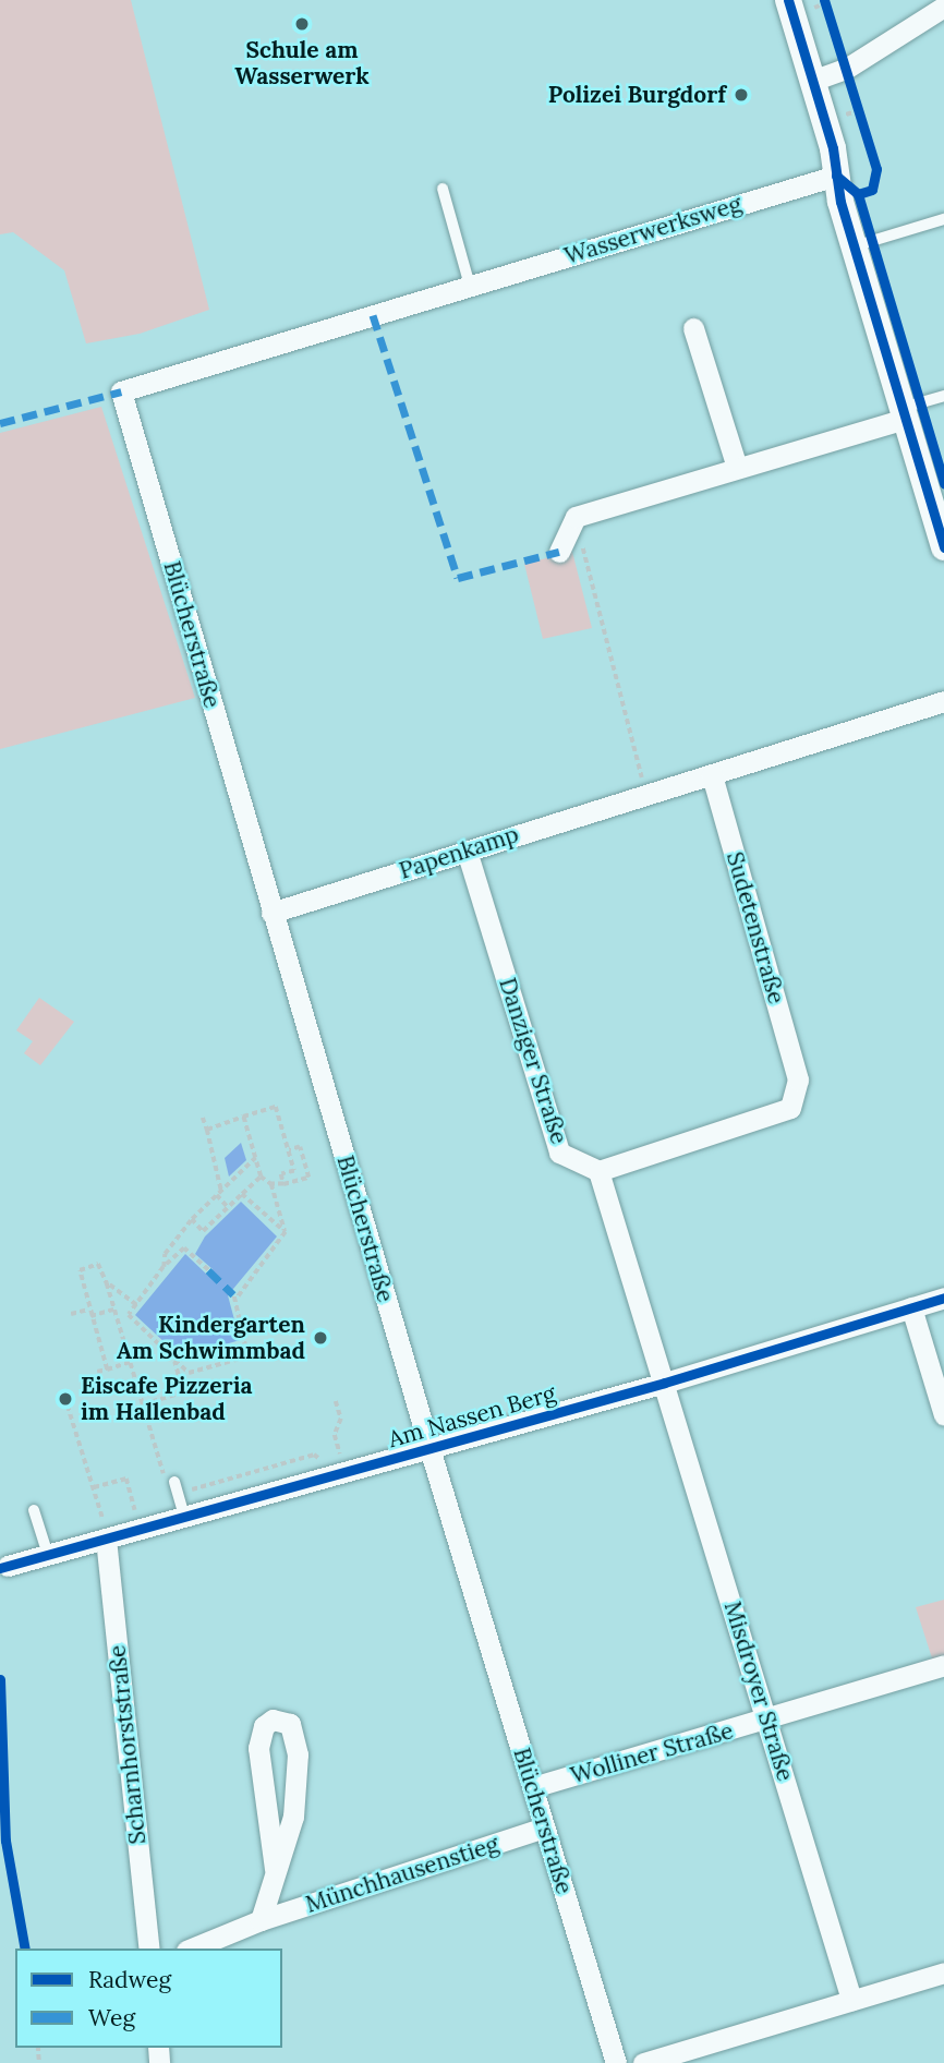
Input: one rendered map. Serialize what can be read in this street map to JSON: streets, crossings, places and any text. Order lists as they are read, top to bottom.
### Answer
{
  "streets": {
    "street": [
      "Wasserwerksweg",
      "Blücherstraße",
      "Papenkamp",
      "Sudetenstraße",
      "Danziger Straße",
      "Am Nassen Berg",
      "Misdroyer Straße",
      "Scharnhorststraße",
      "Wolliner Straße",
      "Münchhausenstieg"
    ]
  },
  "crossings": [
    ["Wasserwerksweg", "Blücherstraße"],
    ["Blücherstraße", "Papenkamp"],
    ["Blücherstraße", "Am Nassen Berg"],
    ["Blücherstraße", "Wolliner Straße"],
    ["Blücherstraße", "Münchhausenstieg"],
    ["Papenkamp", "Sudetenstraße"],
    ["Papenkamp", "Danziger Straße"],
    ["Sudetenstraße", "Danziger Straße"],
    ["Am Nassen Berg", "Misdroyer Straße"],
    ["Am Nassen Berg", "Scharnhorststraße"],
    ["Misdroyer Straße", "Wolliner Straße"]
  ],
  "places": [
    "Schule am Wasserwerk",
    "Polizei Burgdorf",
    "Kindergarten Am Schwimmbad",
    "Eiscafe Pizzeria im Hallenbad"
  ],
  "legend": ["Radweg", "Weg"]
}
